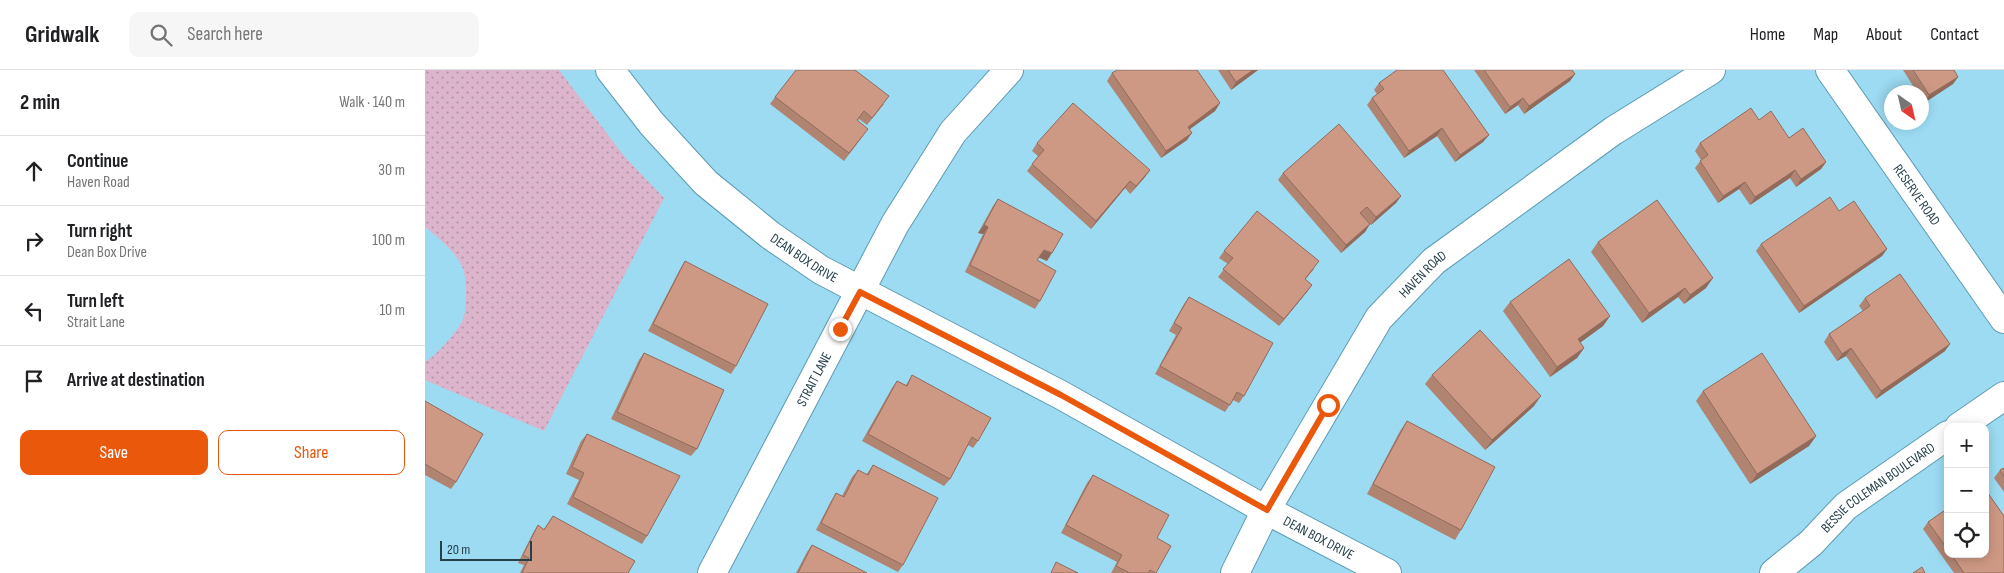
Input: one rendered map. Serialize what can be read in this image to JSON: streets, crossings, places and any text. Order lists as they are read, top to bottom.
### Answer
{
  "streets": {
    "street": [
      "RESERVE ROAD",
      "DEAN BOX DRIVE",
      "HAVEN ROAD",
      "STRAIT LANE",
      "BESSIE COLEMAN BOULEVARD"
    ]
  },
  "crossings": [
    ["DEAN BOX DRIVE", "HAVEN ROAD"],
    ["DEAN BOX DRIVE", "STRAIT LANE"]
  ],
  "scale_bar": "20 m",
  "north": "bottom right",
  "page": {
    "header": "Gridwalk",
    "search": "Search here",
    "nav": [
      "Home",
      "Map",
      "About",
      "Contact"
    ],
    "heading": ["2 min", "Walk · 140 m"],
    "list": [
      ["Continue", "Haven Road", "30 m"],
      ["Turn right", "Dean Box Drive", "100 m"],
      ["Turn left", "Strait Lane", "10 m"],
      "Arrive at destination"
    ],
    "buttons": ["Save", "Share"],
    "map_buttons": ["+", "−"],
    "scale": "20 m"
  }
}
